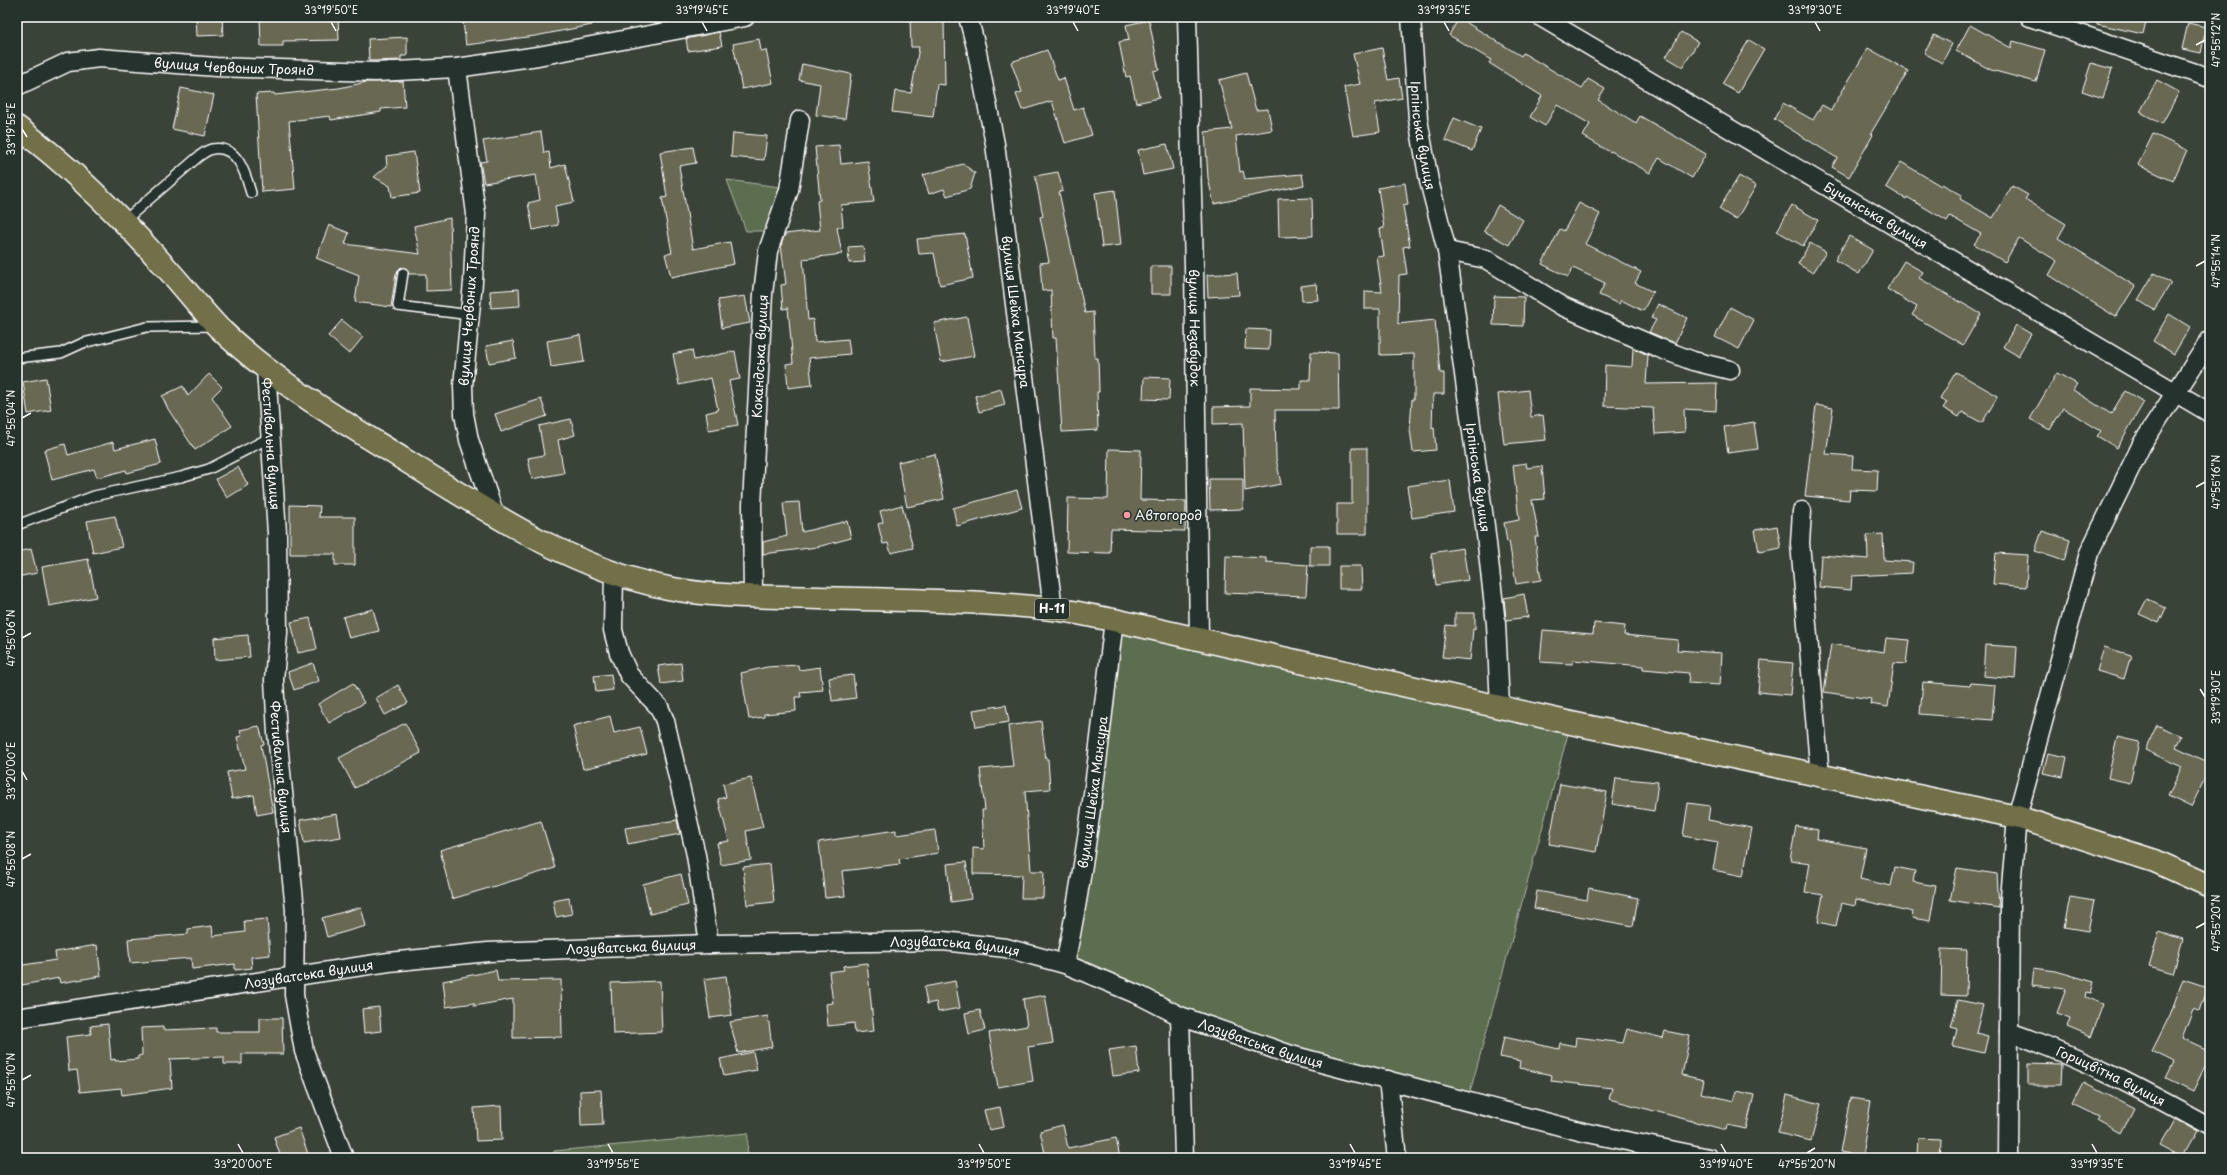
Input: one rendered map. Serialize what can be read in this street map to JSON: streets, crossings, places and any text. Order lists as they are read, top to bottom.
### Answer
{
  "streets": {
    "main road": ["Н-11"],
    "street": [
      "вулиця Червоних Троянд",
      "Ірпінська вулиця",
      "Бучанська вулиця",
      "вулиця Шейха Мансура",
      "вулиця Незабудок",
      "Кокандська вулиця",
      "Фестивальна вулиця",
      "Лозуватська вулиця",
      "Горицвітна вулиця"
    ]
  },
  "crossings": [
    ["вулиця Червоних Троянд", "Н-11"],
    ["Ірпінська вулиця", "Н-11"],
    ["вулиця Шейха Мансура", "Н-11"],
    ["вулиця Шейха Мансура", "Лозуватська вулиця"],
    ["вулиця Незабудок", "Н-11"],
    ["Кокандська вулиця", "Н-11"],
    ["Фестивальна вулиця", "Н-11"],
    ["Фестивальна вулиця", "Лозуватська вулиця"]
  ],
  "places": ["Автогород"],
  "coordinates": [
    "33°19'50\"E",
    "33°19'45\"E",
    "33°19'40\"E",
    "33°19'35\"E",
    "33°19'30\"E",
    "47°55'12\"N",
    "33°19'55\"E",
    "47°55'14\"N",
    "47°55'04\"N",
    "47°55'16\"N",
    "47°55'06\"N",
    "33°20'00\"E",
    "47°55'08\"N",
    "47°55'20\"N",
    "47°55'10\"N"
  ]
}
